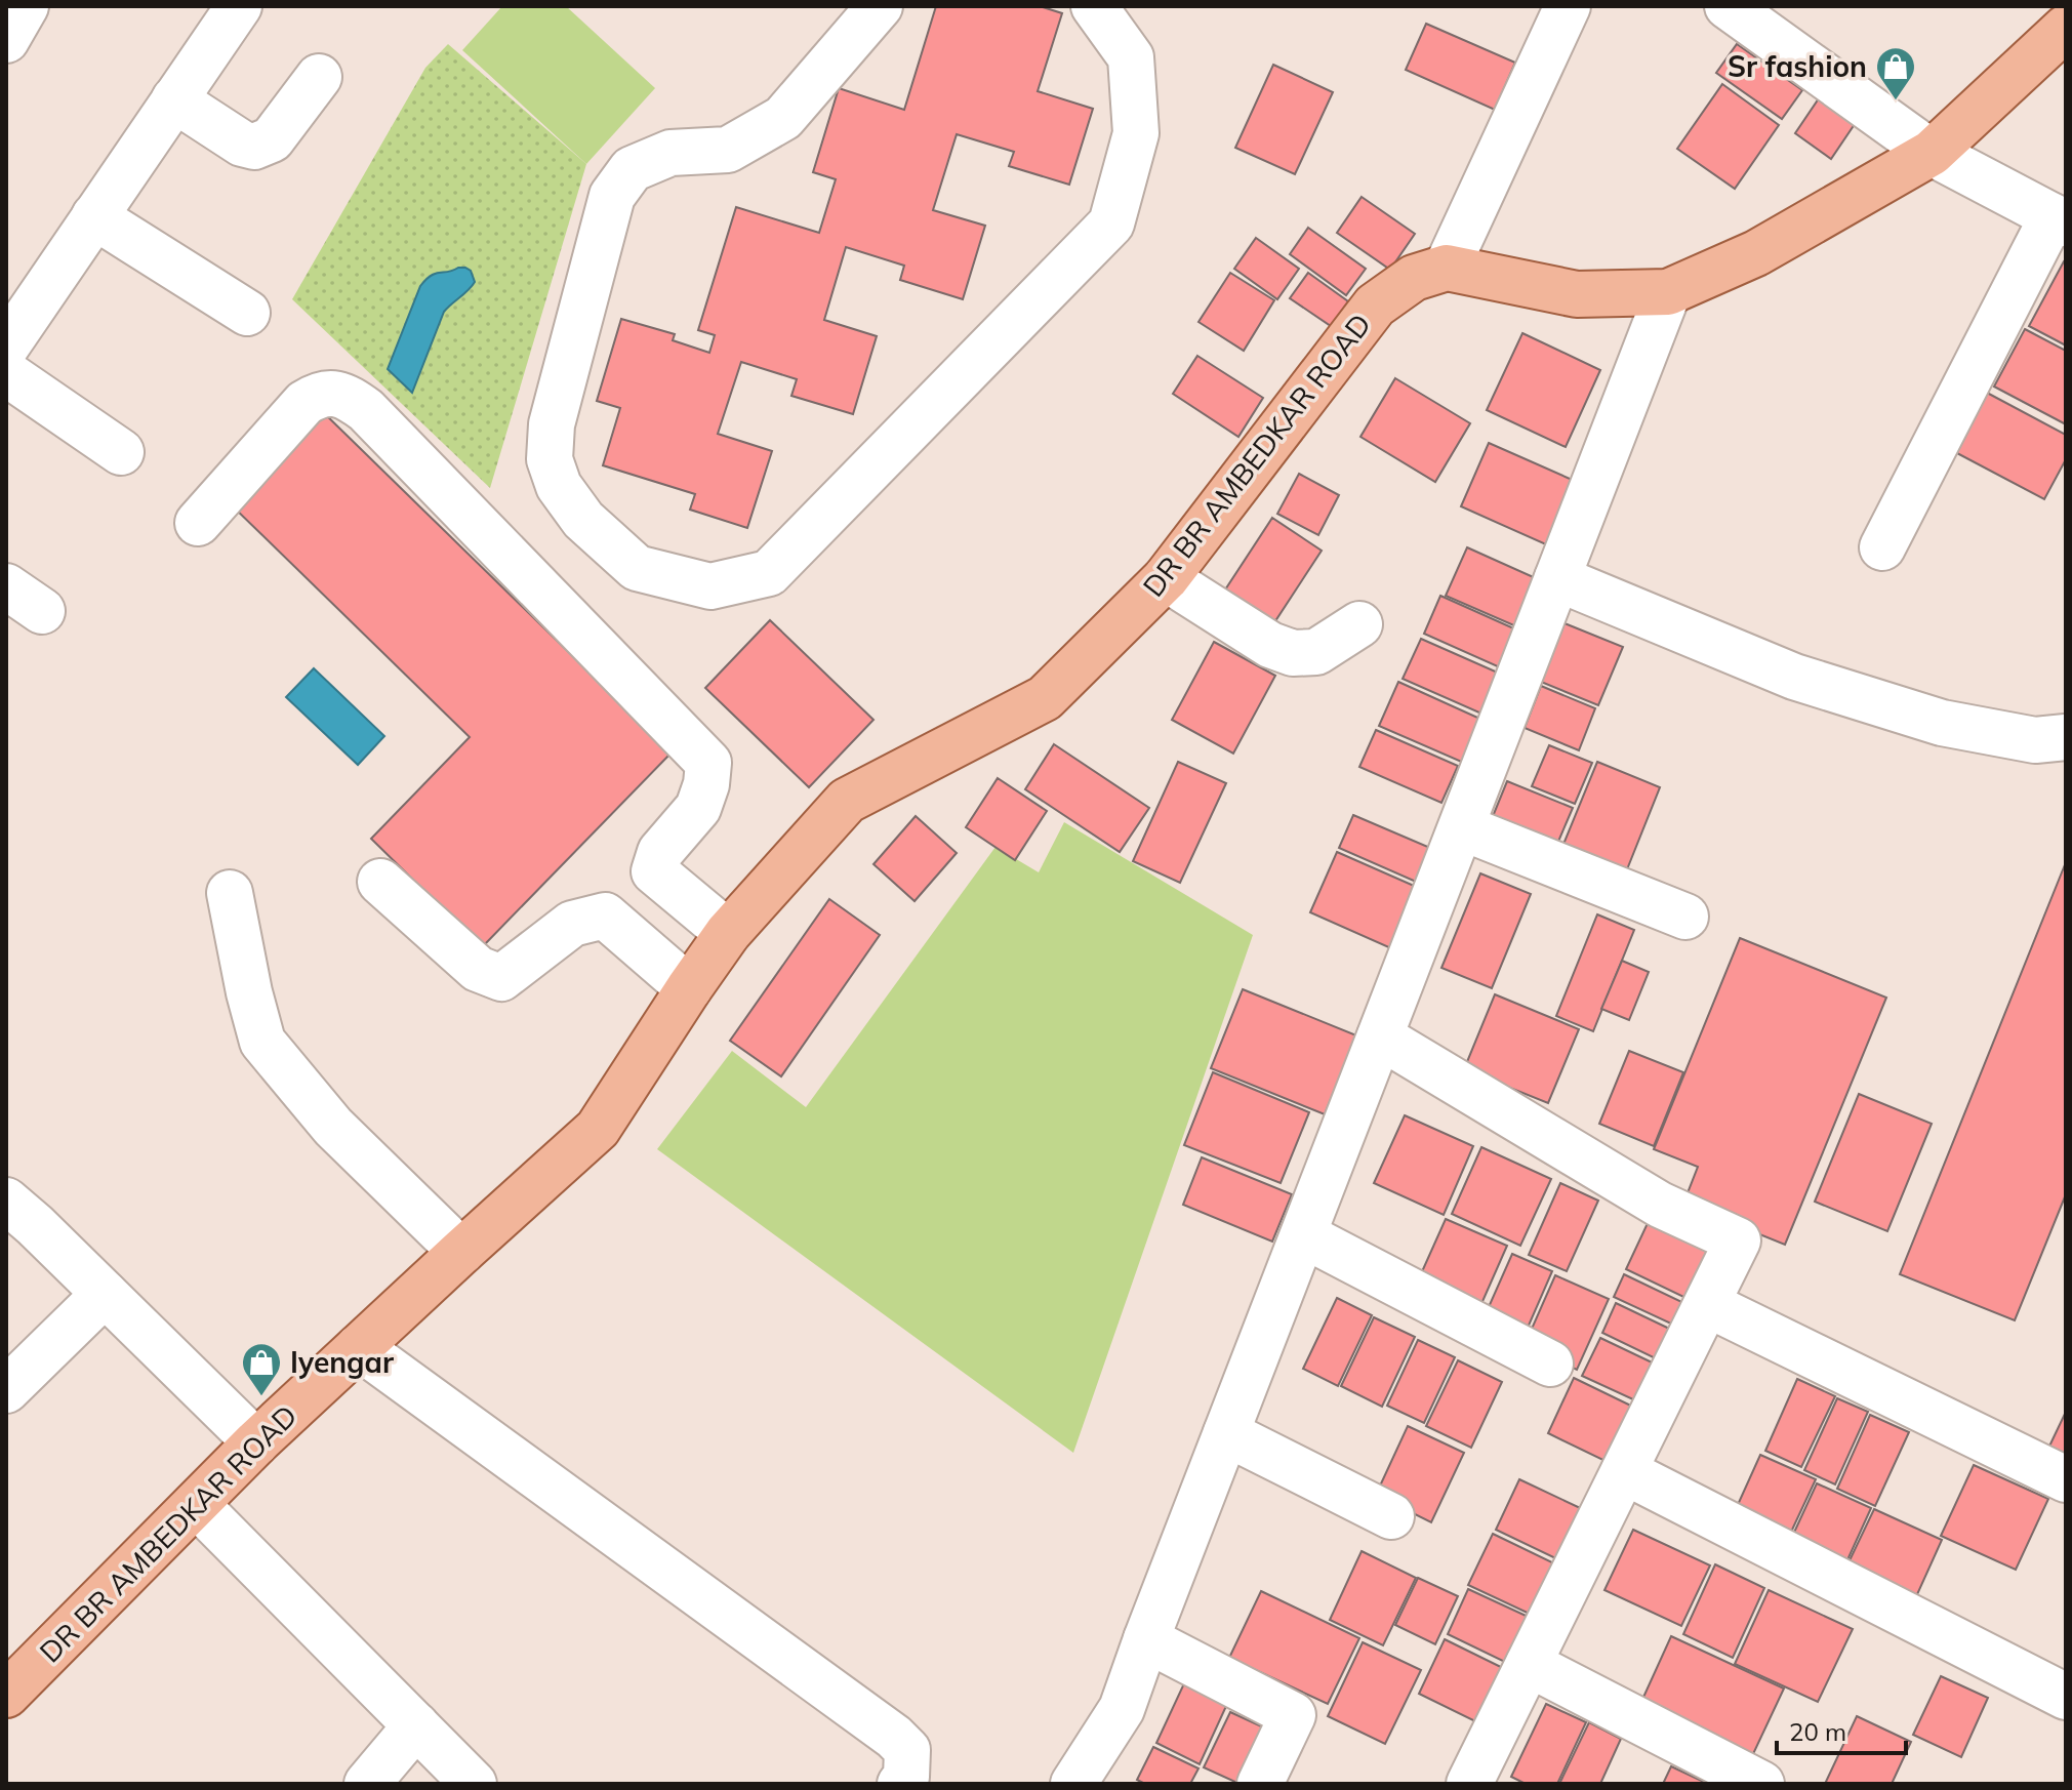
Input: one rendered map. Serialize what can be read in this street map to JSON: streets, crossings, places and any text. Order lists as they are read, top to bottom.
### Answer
{
  "streets": {
    "main road": ["DR BR AMBEDKAR ROAD"]
  },
  "places": {
    "shop": ["Sr fashion", "Iyengar"]
  },
  "scale_bar": "20 m"
}
